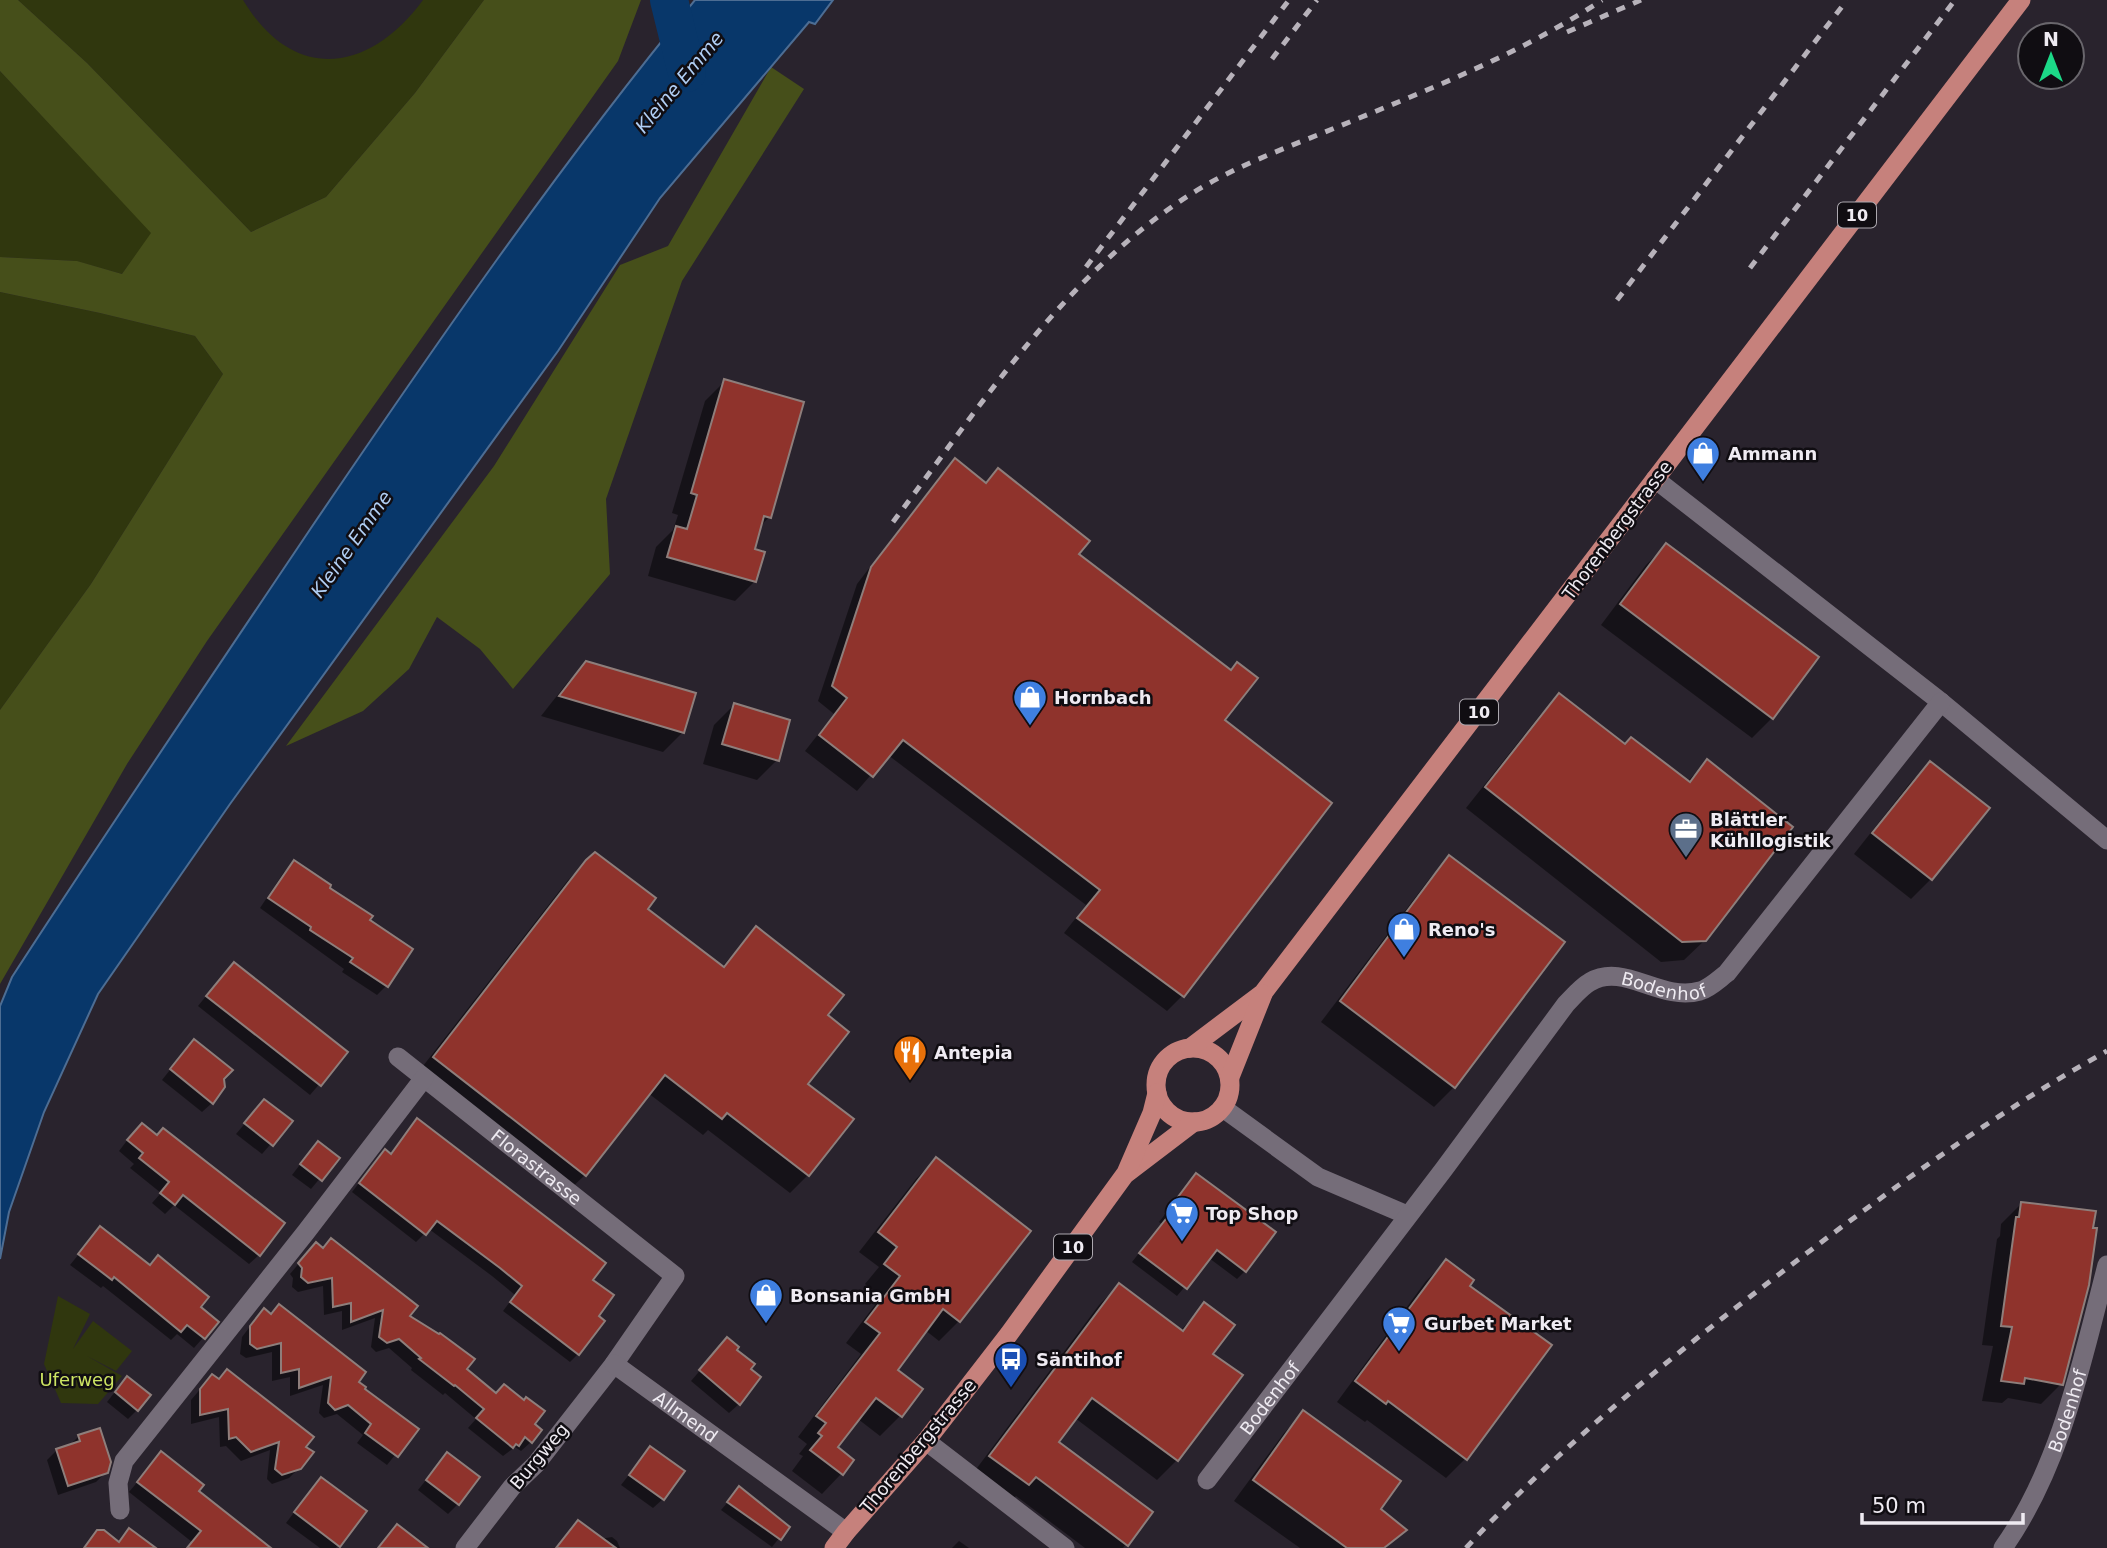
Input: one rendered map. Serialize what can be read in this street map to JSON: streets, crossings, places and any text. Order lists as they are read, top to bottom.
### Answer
{
  "streets": {
    "main road": ["10", "Thorenbergstrasse"],
    "street": [
      "Bodenhof",
      "Florastrasse",
      "Allmend",
      "Burgweg"
    ]
  },
  "crossings": [
    ["10", "Thorenbergstrasse"],
    ["Thorenbergstrasse", "Allmend"],
    ["Florastrasse", "Allmend"],
    ["Florastrasse", "Burgweg"],
    ["Allmend", "Burgweg"]
  ],
  "water": ["Kleine Emme"],
  "parks": ["Uferweg"],
  "places": {
    "shop": [
      "Ammann",
      "Hornbach",
      "Reno's",
      "Bonsania GmbH"
    ],
    "office": ["Blättler Kühllogistik"],
    "restaurant": ["Antepia"],
    "supermarket": ["Top Shop", "Gurbet Market"],
    "bus stop": ["Säntihof"]
  },
  "scale_bar": "50 m",
  "north": "top"
}
